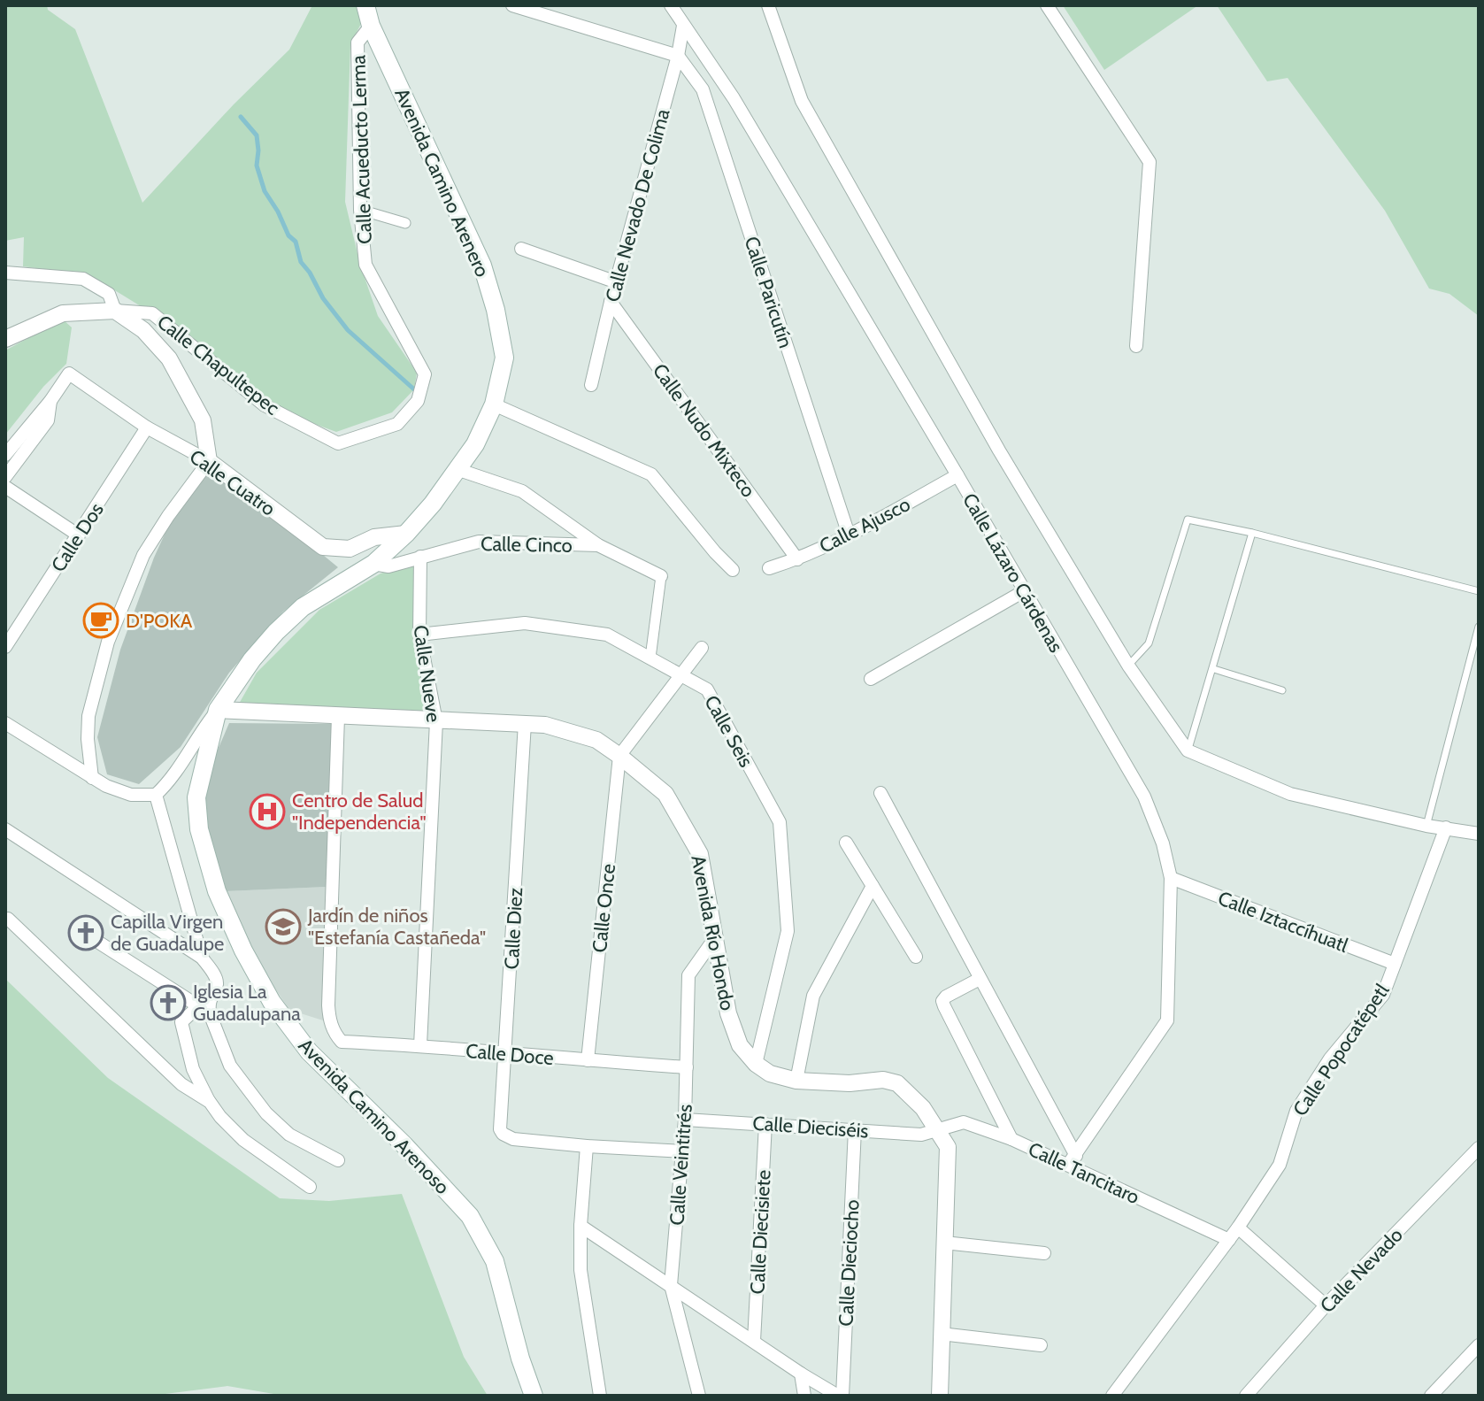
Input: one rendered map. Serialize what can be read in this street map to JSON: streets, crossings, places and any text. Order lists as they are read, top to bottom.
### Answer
{
  "streets": {
    "main road": ["Avenida Camino Arenero", "Avenida Camino Arenoso"],
    "street": [
      "Calle Acueducto Lerma",
      "Calle Nevado De Colima",
      "Calle Paricutín",
      "Calle Chapultepec",
      "Calle Nudo Mixteco",
      "Calle Cuatro",
      "Calle Ajusco",
      "Calle Dos",
      "Calle Cinco",
      "Calle Lázaro Cárdenas",
      "Calle Nueve",
      "Calle Seis",
      "Calle Once",
      "Calle Iztaccíhuatl",
      "Calle Diez",
      "Avenida Río Hondo",
      "Calle Popocatépetl",
      "Calle Doce",
      "Calle Dieciséis",
      "Calle Veintitrés",
      "Calle Tancitaro",
      "Calle Diecisiete",
      "Calle Dieciocho",
      "Calle Nevado"
    ]
  },
  "crossings": [
    ["Calle Acueducto Lerma", "Avenida Camino Arenero"],
    ["Calle Acueducto Lerma", "Calle Chapultepec"],
    ["Avenida Camino Arenero", "Avenida Camino Arenoso"],
    ["Calle Nevado De Colima", "Calle Paricutín"],
    ["Calle Nevado De Colima", "Calle Nudo Mixteco"],
    ["Calle Nevado De Colima", "Calle Lázaro Cárdenas"],
    ["Calle Paricutín", "Calle Ajusco"],
    ["Calle Nudo Mixteco", "Calle Ajusco"],
    ["Calle Cuatro", "Calle Dos"],
    ["Calle Cuatro", "Avenida Camino Arenoso"],
    ["Calle Ajusco", "Calle Lázaro Cárdenas"],
    ["Calle Cinco", "Calle Nueve"],
    ["Calle Cinco", "Avenida Camino Arenoso"],
    ["Calle Lázaro Cárdenas", "Calle Iztaccíhuatl"],
    ["Calle Lázaro Cárdenas", "Calle Tancitaro"],
    ["Calle Nueve", "Calle Seis"],
    ["Calle Nueve", "Avenida Río Hondo"],
    ["Calle Nueve", "Calle Doce"],
    ["Calle Seis", "Avenida Río Hondo"],
    ["Calle Once", "Avenida Río Hondo"],
    ["Calle Once", "Calle Doce"],
    ["Calle Iztaccíhuatl", "Calle Popocatépetl"],
    ["Calle Diez", "Avenida Río Hondo"],
    ["Calle Diez", "Calle Doce"],
    ["Avenida Río Hondo", "Calle Doce"],
    ["Avenida Río Hondo", "Avenida Camino Arenoso"],
    ["Avenida Río Hondo", "Calle Veintitrés"],
    ["Calle Popocatépetl", "Calle Tancitaro"],
    ["Calle Doce", "Calle Veintitrés"],
    ["Calle Dieciséis", "Calle Veintitrés"],
    ["Calle Dieciséis", "Calle Tancitaro"],
    ["Calle Dieciséis", "Calle Diecisiete"],
    ["Calle Dieciséis", "Calle Dieciocho"]
  ],
  "places": {
    "cafe": ["D'POKA"],
    "hospital": ["Centro de Salud \"Independencia\""],
    "school or university": ["Jardín de niños \"Estefanía Castañeda\""],
    "church": ["Capilla Virgen de Guadalupe", "Iglesia La Guadalupana"]
  }
}
